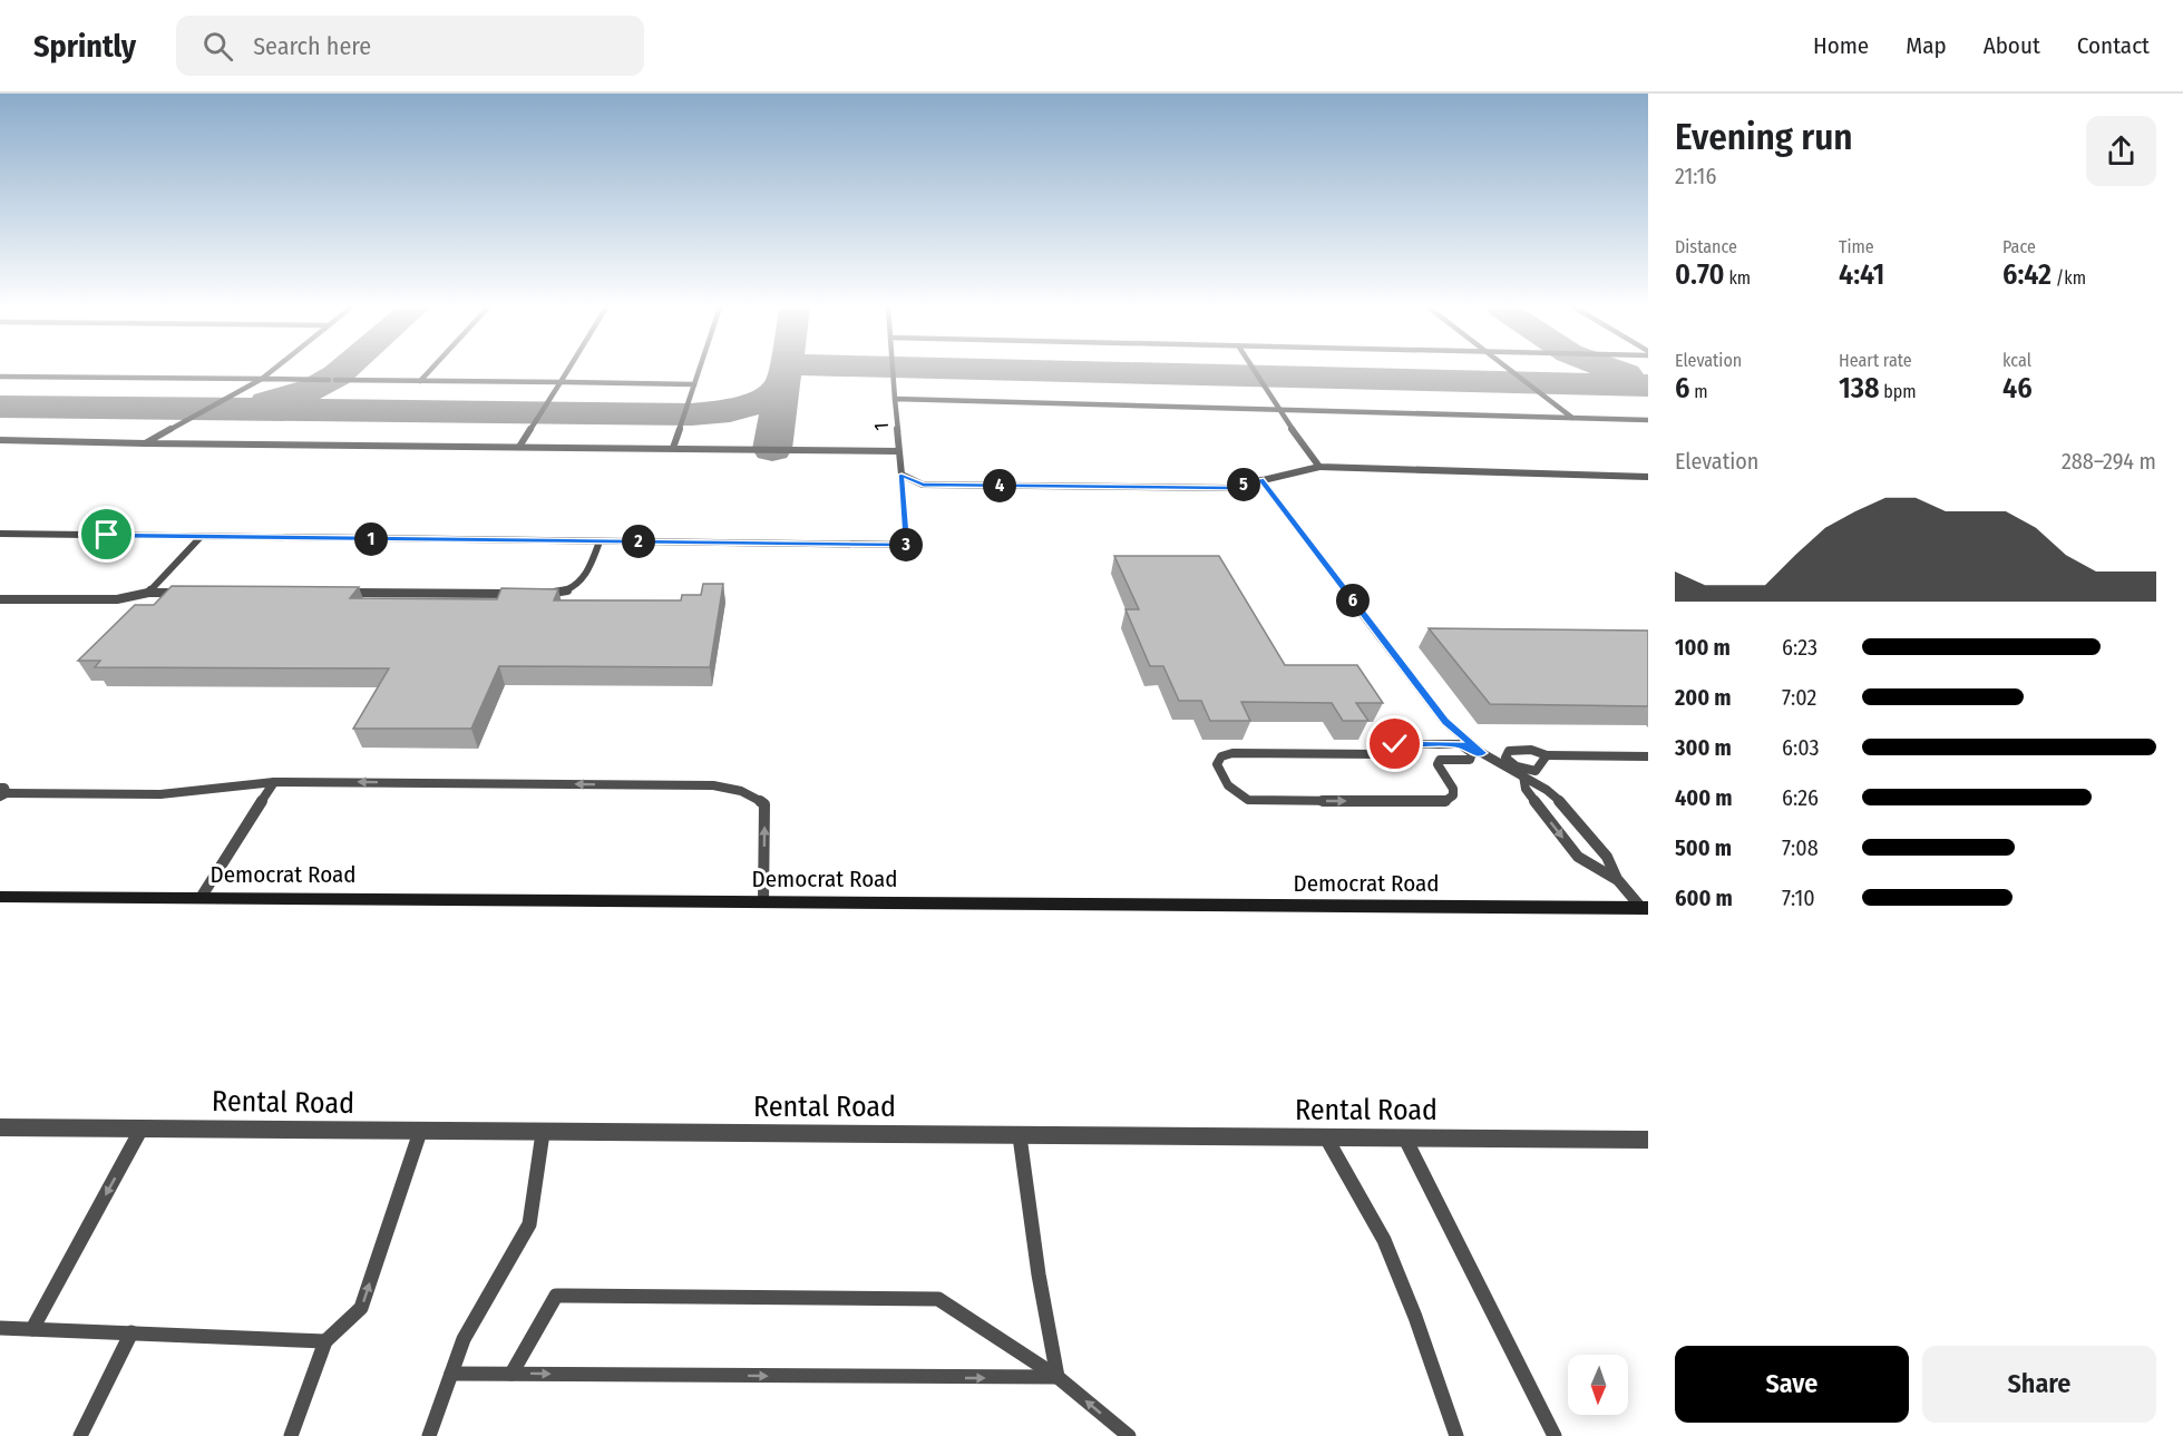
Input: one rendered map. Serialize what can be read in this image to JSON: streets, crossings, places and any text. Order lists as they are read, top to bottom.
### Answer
{
  "streets": {
    "main road": ["Democrat Road"],
    "street": ["Rental Road"],
    "lane": ["1"]
  },
  "north": "bottom",
  "page": {
    "header": "Sprintly",
    "search": "Search here",
    "nav": [
      "Home",
      "Map",
      "About",
      "Contact"
    ],
    "heading": ["Evening run", "21:16"],
    "stats": [
      ["Distance", "0.70 km"],
      ["Time", "4:41"],
      ["Pace", "6:42 /km"],
      ["Elevation", "6 m"],
      ["Heart rate", "138 bpm"],
      ["kcal", "46"]
    ],
    "chart": ["Elevation", "288–294 m"],
    "pins": [
      "5",
      "4",
      "1",
      "2",
      "3",
      "6"
    ],
    "list": [
      {
        "name": "100 m",
        "note": "6:23"
      },
      {
        "name": "200 m",
        "note": "7:02"
      },
      {
        "name": "300 m",
        "note": "6:03"
      },
      {
        "name": "400 m",
        "note": "6:26"
      },
      {
        "name": "500 m",
        "note": "7:08"
      },
      {
        "name": "600 m",
        "note": "7:10"
      }
    ],
    "buttons": ["Save", "Share"]
  }
}
